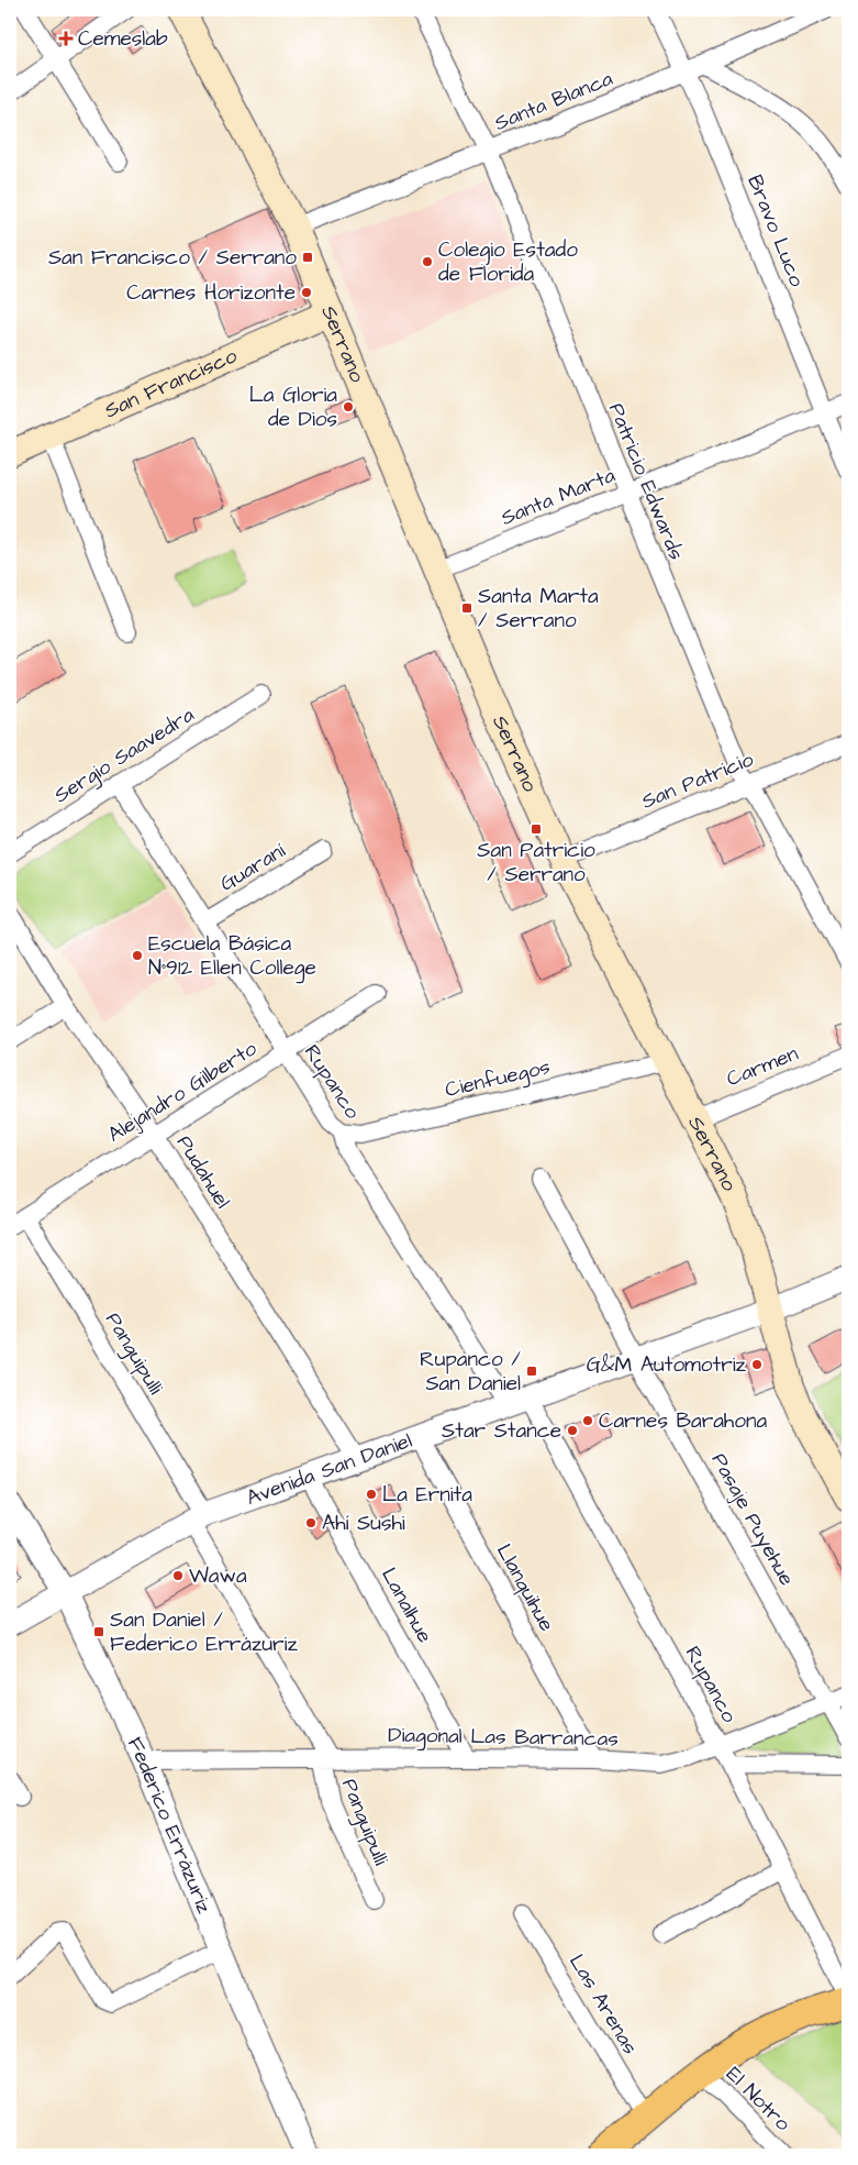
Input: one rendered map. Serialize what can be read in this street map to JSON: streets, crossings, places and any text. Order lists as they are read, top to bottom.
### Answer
{
  "streets": {
    "main road": ["Serrano", "San Francisco"],
    "street": [
      "Santa Blanca",
      "Bravo Luco",
      "Patricio Edwards",
      "Santa Marta",
      "Sergio Saavedra",
      "San Patricio",
      "Guaraní",
      "Carmen",
      "Cienfuegos",
      "Rupanco",
      "Alejandro Gilberto",
      "Pudahuel",
      "Panguipulli",
      "Avenida San Daniel",
      "Pasaje Puyehue",
      "Llanquihue",
      "Lanalhue",
      "Diagonal Las Barrancas",
      "Federico Errázuriz",
      "Las Arenas",
      "El Notro"
    ]
  },
  "crossings": [
    ["Santa Blanca", "Bravo Luco"],
    ["Santa Blanca", "Serrano"],
    ["Santa Blanca", "Patricio Edwards"],
    ["Bravo Luco", "Santa Marta"],
    ["Serrano", "San Francisco"],
    ["Serrano", "Santa Marta"],
    ["Serrano", "San Patricio"],
    ["Serrano", "Carmen"],
    ["Serrano", "Cienfuegos"],
    ["Serrano", "Avenida San Daniel"],
    ["Patricio Edwards", "Santa Marta"],
    ["Patricio Edwards", "San Patricio"],
    ["Sergio Saavedra", "Rupanco"],
    ["Guaraní", "Rupanco"],
    ["Cienfuegos", "Rupanco"],
    ["Rupanco", "Alejandro Gilberto"],
    ["Rupanco", "Avenida San Daniel"],
    ["Rupanco", "Diagonal Las Barrancas"],
    ["Alejandro Gilberto", "Pudahuel"],
    ["Alejandro Gilberto", "Panguipulli"],
    ["Pudahuel", "Avenida San Daniel"],
    ["Panguipulli", "Avenida San Daniel"],
    ["Panguipulli", "Diagonal Las Barrancas"],
    ["Avenida San Daniel", "Pasaje Puyehue"],
    ["Avenida San Daniel", "Llanquihue"],
    ["Avenida San Daniel", "Lanalhue"],
    ["Avenida San Daniel", "Federico Errázuriz"],
    ["Pasaje Puyehue", "Diagonal Las Barrancas"],
    ["Llanquihue", "Diagonal Las Barrancas"],
    ["Lanalhue", "Diagonal Las Barrancas"],
    ["Diagonal Las Barrancas", "Federico Errázuriz"]
  ],
  "places": {
    "health": ["Cemeslab"],
    "transit": [
      "San Francisco / Serrano",
      "Santa Marta / Serrano",
      "San Patricio / Serrano",
      "Rupanco / San Daniel",
      "San Daniel / Federico Errázuriz"
    ],
    "other": [
      "Colegio Estado de Florida",
      "Carnes Horizonte",
      "La Gloria de Dios",
      "Escuela Básica N°912 Ellen College",
      "G&M Automotriz",
      "Carnes Barahona",
      "Star Stance",
      "La Ernita",
      "Ahí Sushi",
      "Wawa"
    ]
  }
}
